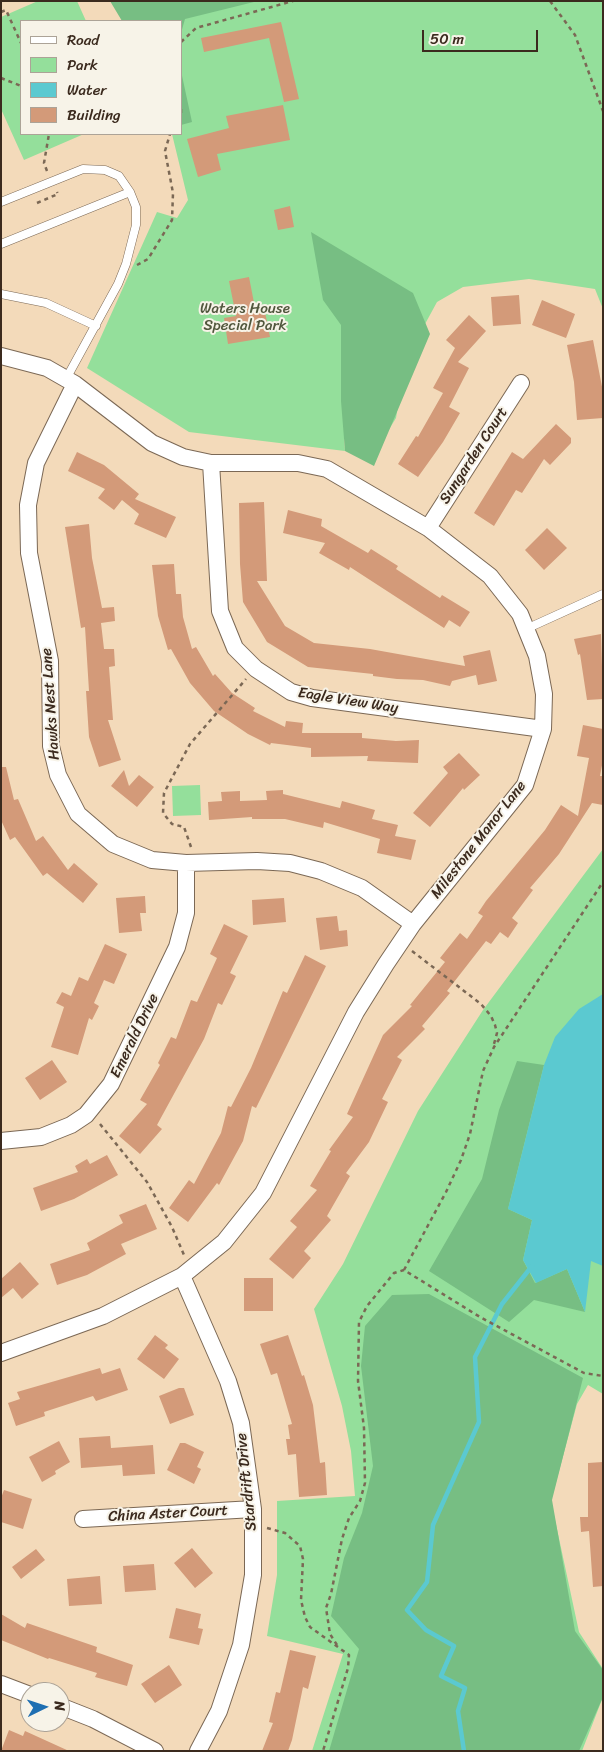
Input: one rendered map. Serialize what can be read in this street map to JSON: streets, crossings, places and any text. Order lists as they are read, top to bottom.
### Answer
{
  "streets": {
    "street": [
      "Sungarden Court",
      "Eagle View Way",
      "Hawks Nest Lane",
      "Milestone Manor Lane",
      "Emerald Drive",
      "Stardrift Drive",
      "China Aster Court"
    ]
  },
  "crossings": [
    ["Sungarden Court", "Milestone Manor Lane"],
    ["Eagle View Way", "Milestone Manor Lane"],
    ["Hawks Nest Lane", "Milestone Manor Lane"],
    ["Hawks Nest Lane", "Emerald Drive"],
    ["Milestone Manor Lane", "Stardrift Drive"],
    ["Stardrift Drive", "China Aster Court"]
  ],
  "parks": ["Waters House Special Park"],
  "legend": [
    "Road",
    "Park",
    "Water",
    "Building"
  ],
  "scale_bar": "50 m",
  "north": "right"
}
